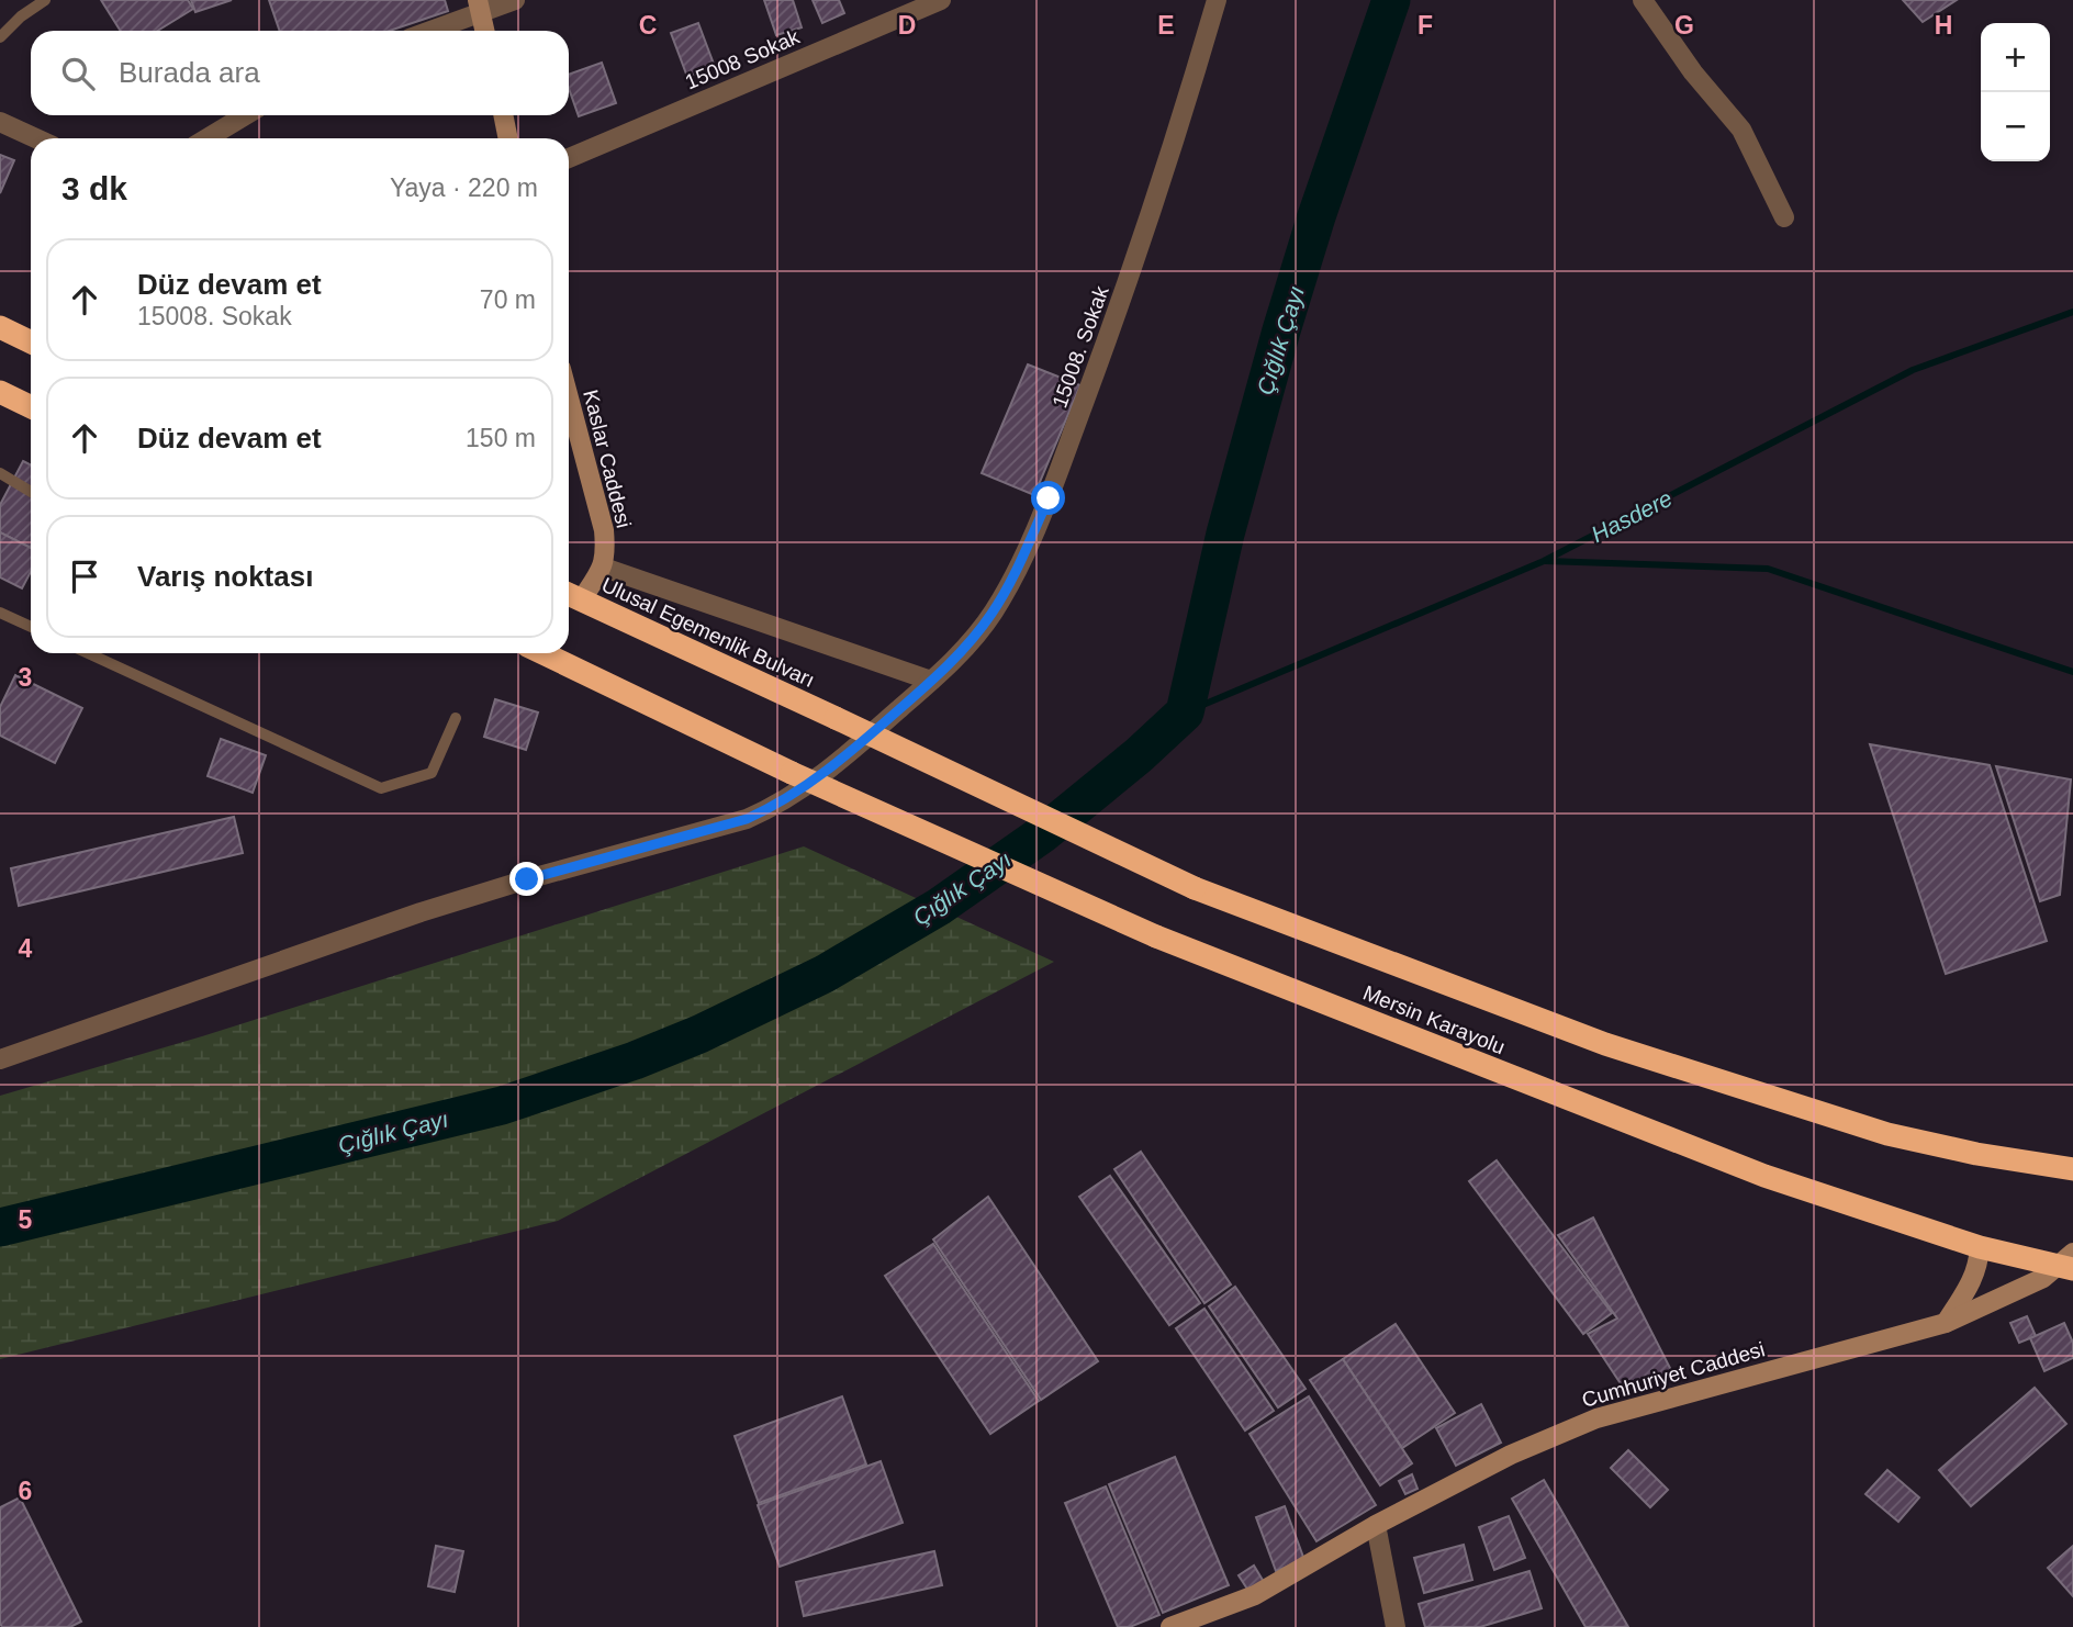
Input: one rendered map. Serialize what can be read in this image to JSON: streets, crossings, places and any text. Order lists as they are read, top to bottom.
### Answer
{
  "streets": {
    "highway": ["Ulusal Egemenlik Bulvarı", "Mersin Karayolu"],
    "street": [
      "15008 Sokak",
      "15008. Sokak",
      "Kaslar Caddesi",
      "Cumhuriyet Caddesi"
    ]
  },
  "crossings": [
    ["Ulusal Egemenlik Bulvarı", "Mersin Karayolu"],
    ["Mersin Karayolu", "Cumhuriyet Caddesi"]
  ],
  "water": ["Çığlık Çayı", "Hasdere"],
  "page": {
    "map_buttons": ["+", "−"],
    "search": "Burada ara",
    "heading": ["3 dk", "Yaya · 220 m"],
    "list": [
      ["Düz devam et", "15008. Sokak", "70 m"],
      ["Düz devam et", "150 m"],
      "Varış noktası"
    ]
  },
  "grid": {
    "columns": [
      "C",
      "D",
      "E",
      "F",
      "G",
      "H"
    ],
    "rows": [
      "3",
      "4",
      "5",
      "6"
    ]
  }
}
